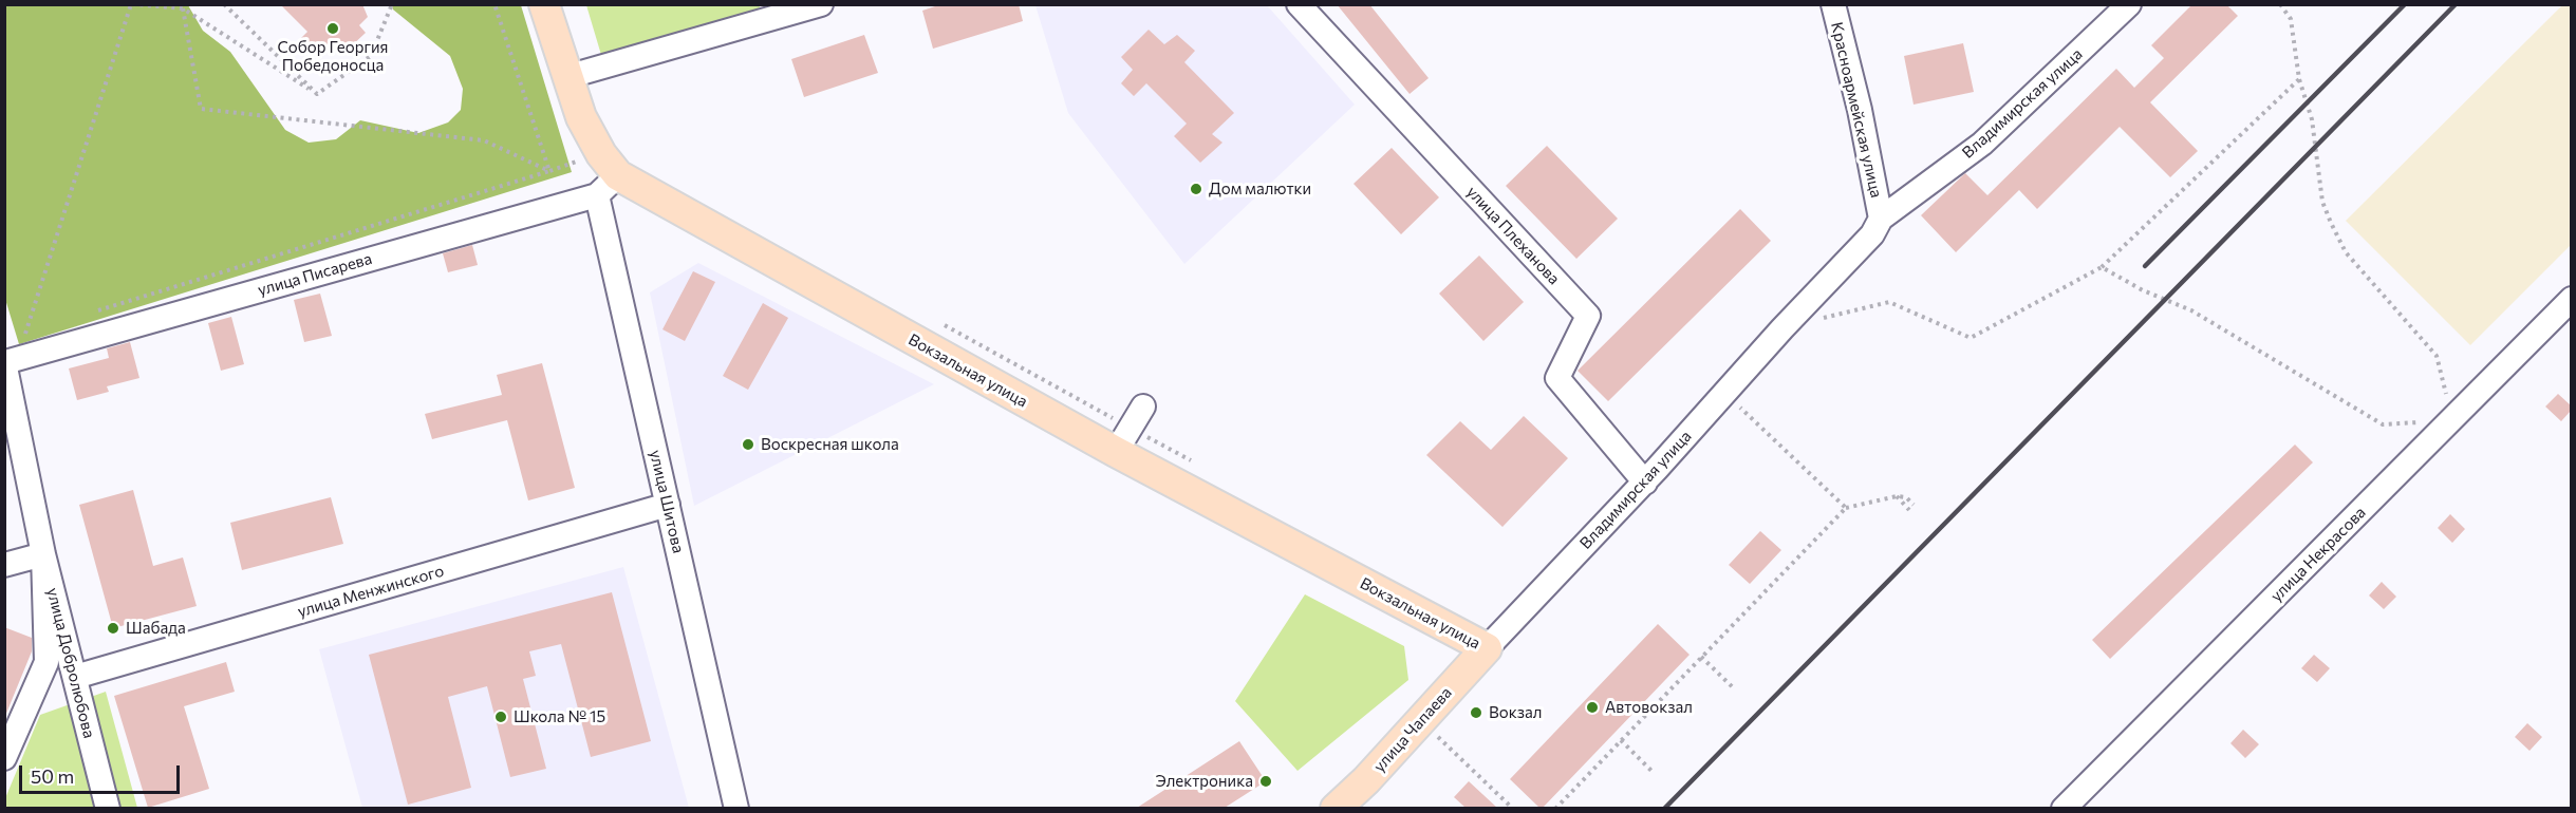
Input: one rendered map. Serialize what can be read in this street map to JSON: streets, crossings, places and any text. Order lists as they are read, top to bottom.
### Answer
{
  "streets": {
    "main road": ["Вокзальная улица", "улица Чапаева"],
    "street": [
      "Владимирская улица",
      "Красноармейская улица",
      "улица Плеханова",
      "улица Писарева",
      "улица Шитова",
      "улица Некрасова",
      "улица Менжинского",
      "улица Добролюбова"
    ]
  },
  "crossings": [
    ["Владимирская улица", "Красноармейская улица"],
    ["Владимирская улица", "улица Плеханова"],
    ["Владимирская улица", "Вокзальная улица"],
    ["Владимирская улица", "улица Чапаева"],
    ["улица Писарева", "Вокзальная улица"],
    ["улица Писарева", "улица Шитова"],
    ["улица Писарева", "улица Добролюбова"],
    ["Вокзальная улица", "улица Шитова"],
    ["Вокзальная улица", "улица Чапаева"],
    ["улица Шитова", "улица Менжинского"],
    ["улица Менжинского", "улица Добролюбова"]
  ],
  "places": [
    "Собор Георгия Победоносца",
    "Дом малютки",
    "Воскресная школа",
    "Шабада",
    "Автовокзал",
    "Вокзал",
    "Школа № 15",
    "Электроника"
  ],
  "scale_bar": "50 m"
}
